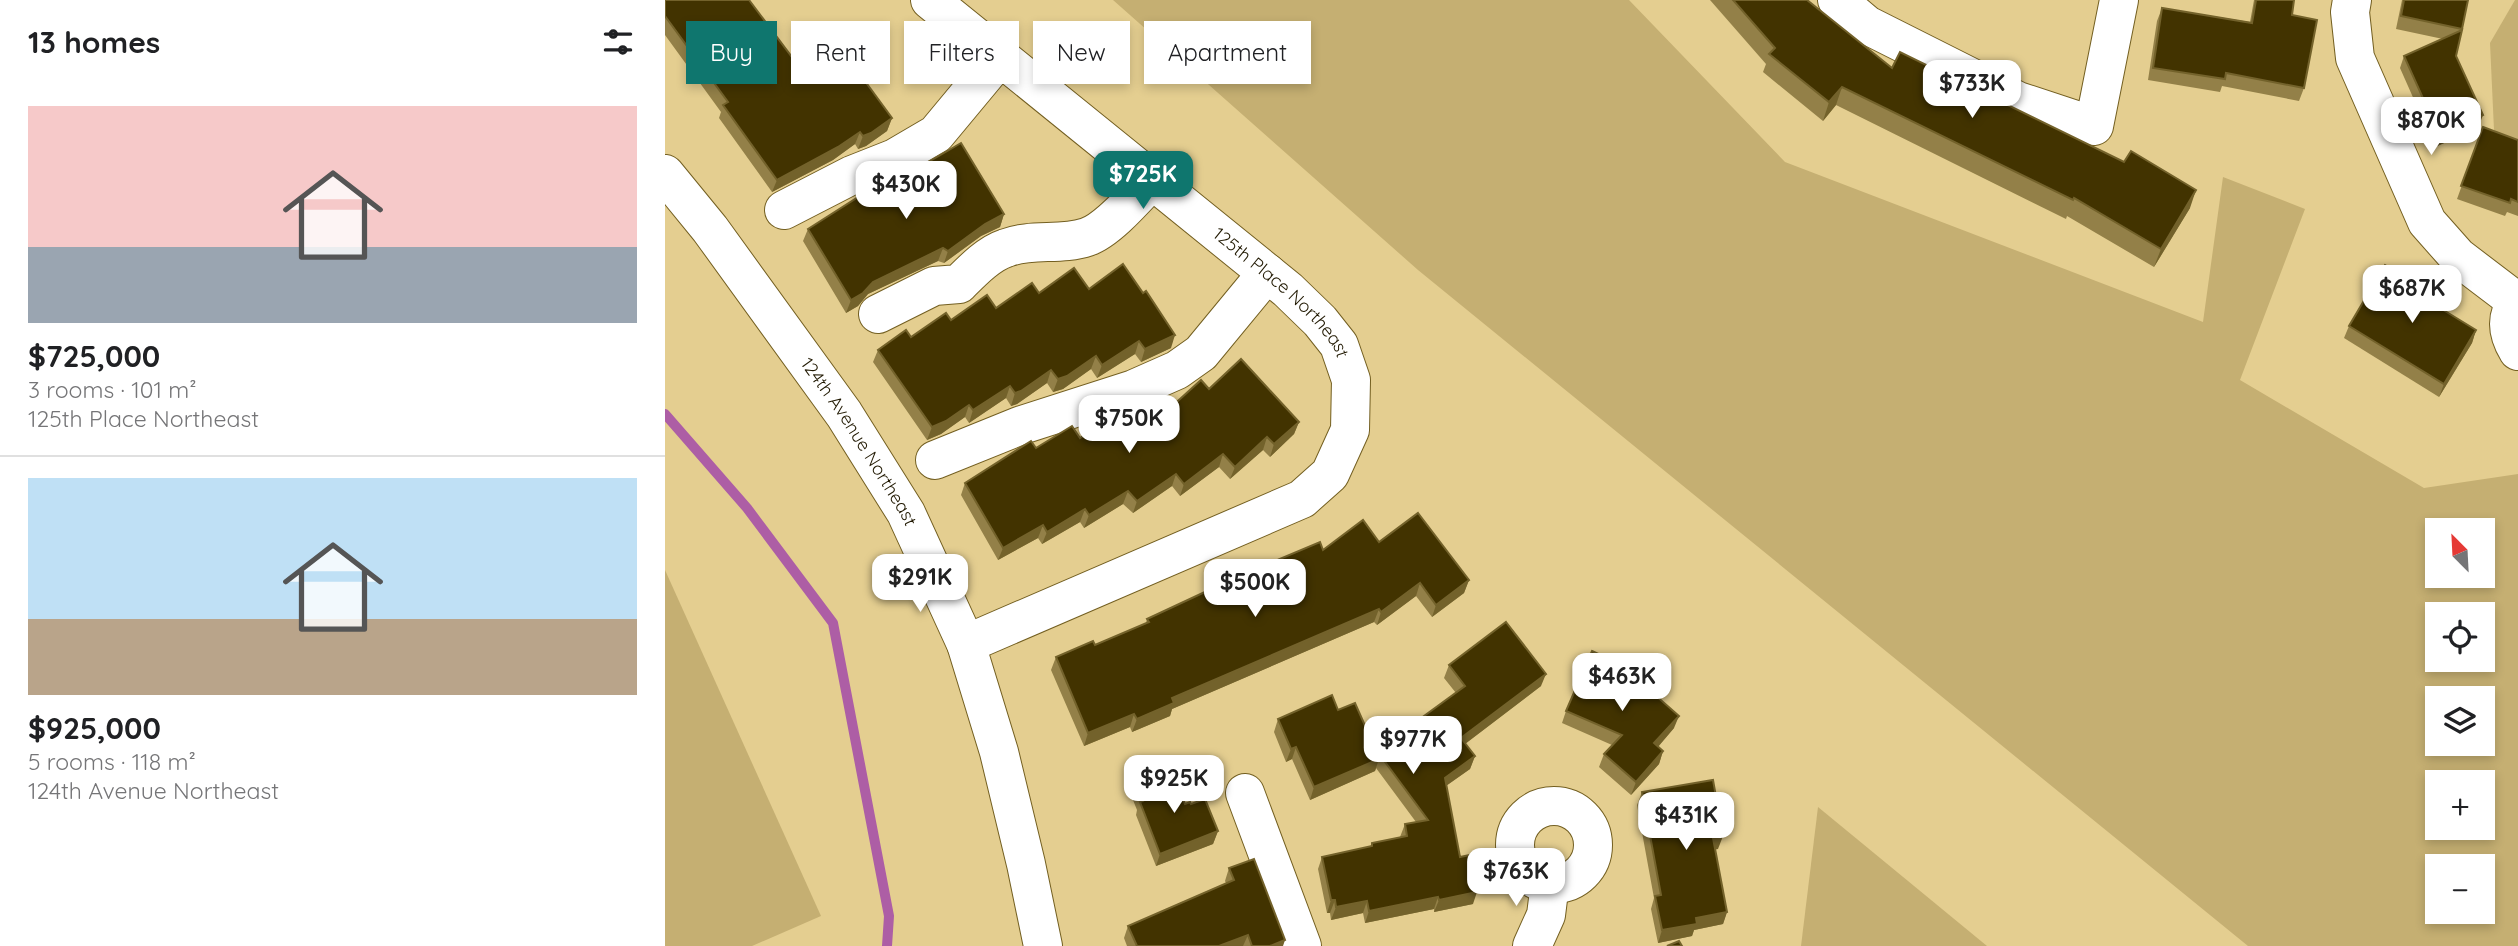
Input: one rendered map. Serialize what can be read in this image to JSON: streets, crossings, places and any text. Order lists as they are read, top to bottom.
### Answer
{
  "streets": {
    "street": ["125th Place Northeast", "124th Avenue Northeast"]
  },
  "crossings": [
    ["125th Place Northeast", "124th Avenue Northeast"]
  ],
  "north": "top left",
  "page": {
    "heading": "13 homes",
    "chip": [
      "Buy",
      "Rent",
      "Filters",
      "New",
      "Apartment"
    ],
    "price": [
      "$733K",
      "$870K",
      "$725K",
      "$430K",
      "$687K",
      "$750K",
      "$291K",
      "$500K",
      "$463K",
      "$977K",
      "$925K",
      "$431K",
      "$763K"
    ],
    "list": [
      {
        "name": "$725,000",
        "note": "3 rooms · 101 m² · 125th Place Northeast"
      },
      {
        "name": "$925,000",
        "note": "5 rooms · 118 m² · 124th Avenue Northeast"
      }
    ],
    "map_buttons": ["+", "−"]
  }
}
